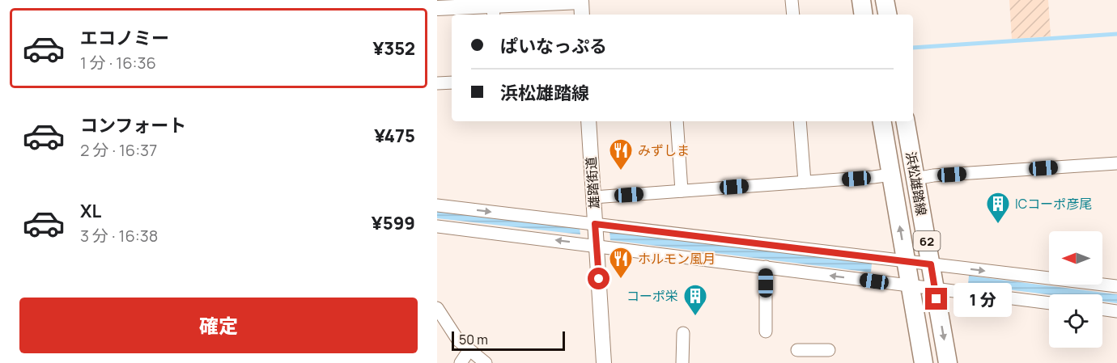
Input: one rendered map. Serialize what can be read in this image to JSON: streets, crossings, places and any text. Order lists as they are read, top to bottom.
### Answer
{
  "streets": {
    "main road": ["浜松雄踏線", "62"],
    "street": ["雄踏街道"]
  },
  "places": {
    "restaurant": ["みずしま", "ホルモン風月"],
    "building": ["ICコーポ彦尾", "コーポ栄"]
  },
  "scale_bar": "50 m",
  "north": "left",
  "page": {
    "list": [
      {
        "name": "エコノミー",
        "note": "1 分 · 16:36",
        "value": "¥352"
      },
      {
        "name": "コンフォート",
        "note": "2 分 · 16:37",
        "value": "¥475"
      },
      {
        "name": "XL",
        "note": "3 分 · 16:38",
        "value": "¥599"
      }
    ],
    "banner": ["ぱいなっぷる", "浜松雄踏線"],
    "bubble": "1 分",
    "buttons": "確定",
    "scale": "50 m"
  }
}
